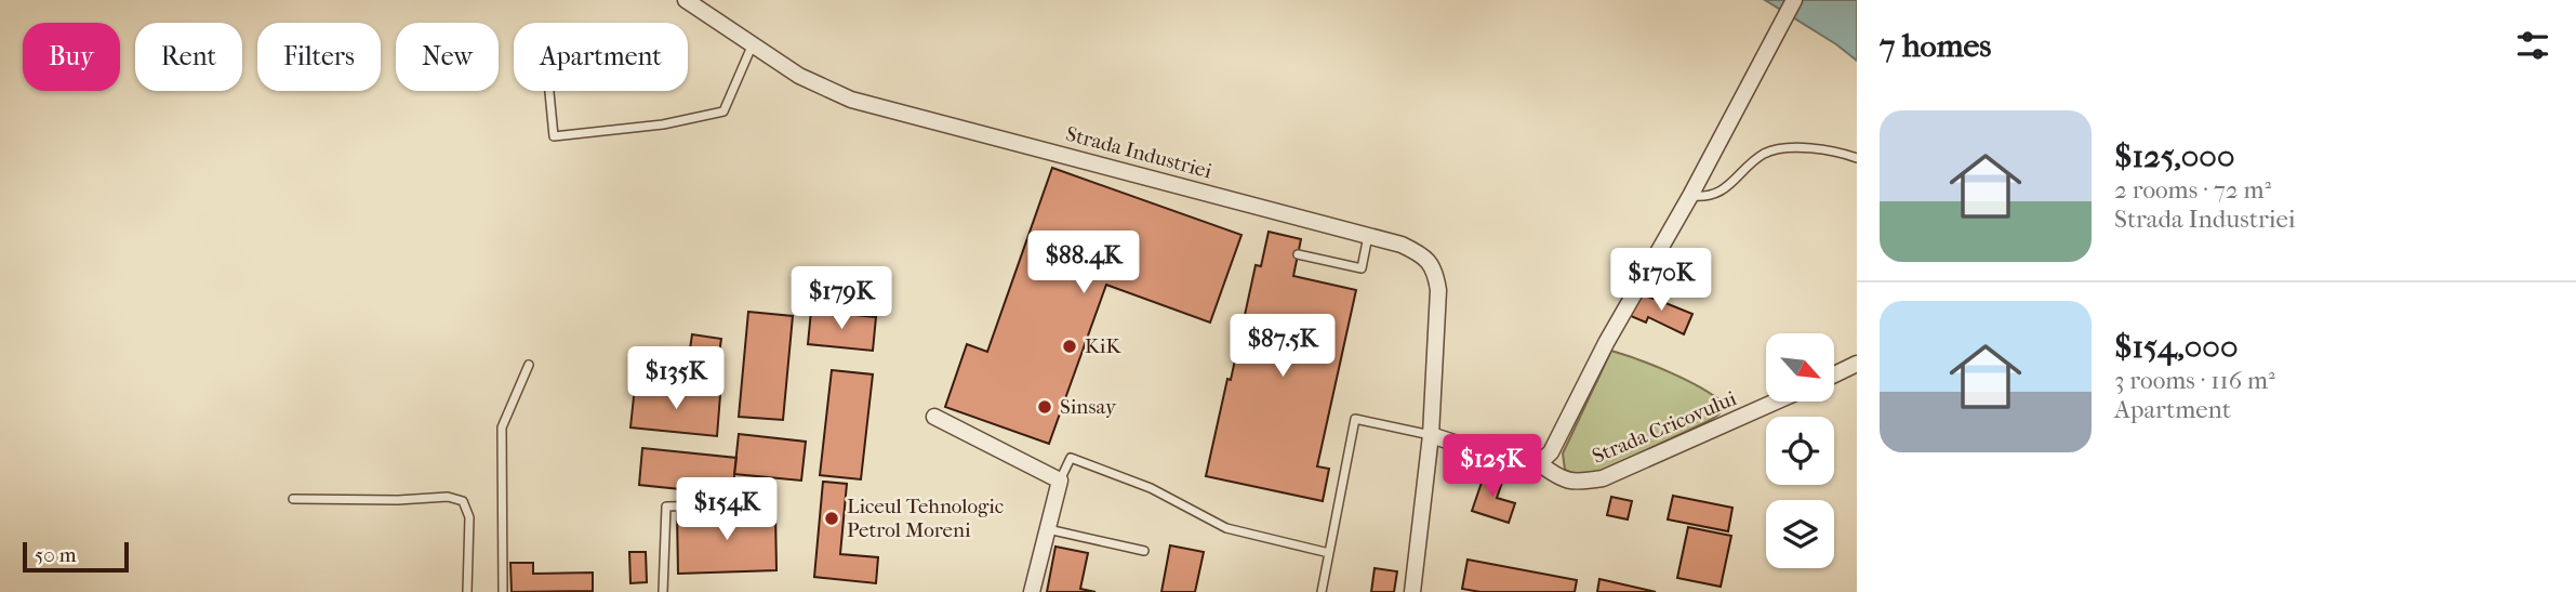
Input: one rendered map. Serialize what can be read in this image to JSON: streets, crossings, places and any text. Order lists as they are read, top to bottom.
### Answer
{
  "streets": {
    "street": ["Strada Industriei", "Strada Cricovului"]
  },
  "places": ["KiK", "Sinsay", "Liceul Tehnologic Petrol Moreni"],
  "scale_bar": "50 m",
  "north": "bottom right",
  "page": {
    "heading": "7 homes",
    "chip": [
      "Buy",
      "Rent",
      "Filters",
      "New",
      "Apartment"
    ],
    "list": [
      {
        "name": "$125,000",
        "note": "2 rooms · 72 m² · Strada Industriei"
      },
      {
        "name": "$154,000",
        "note": "3 rooms · 116 m² · Apartment"
      }
    ],
    "price": [
      "$88.4K",
      "$170K",
      "$179K",
      "$87.5K",
      "$135K",
      "$125K",
      "$154K"
    ],
    "scale": "50 m"
  }
}
